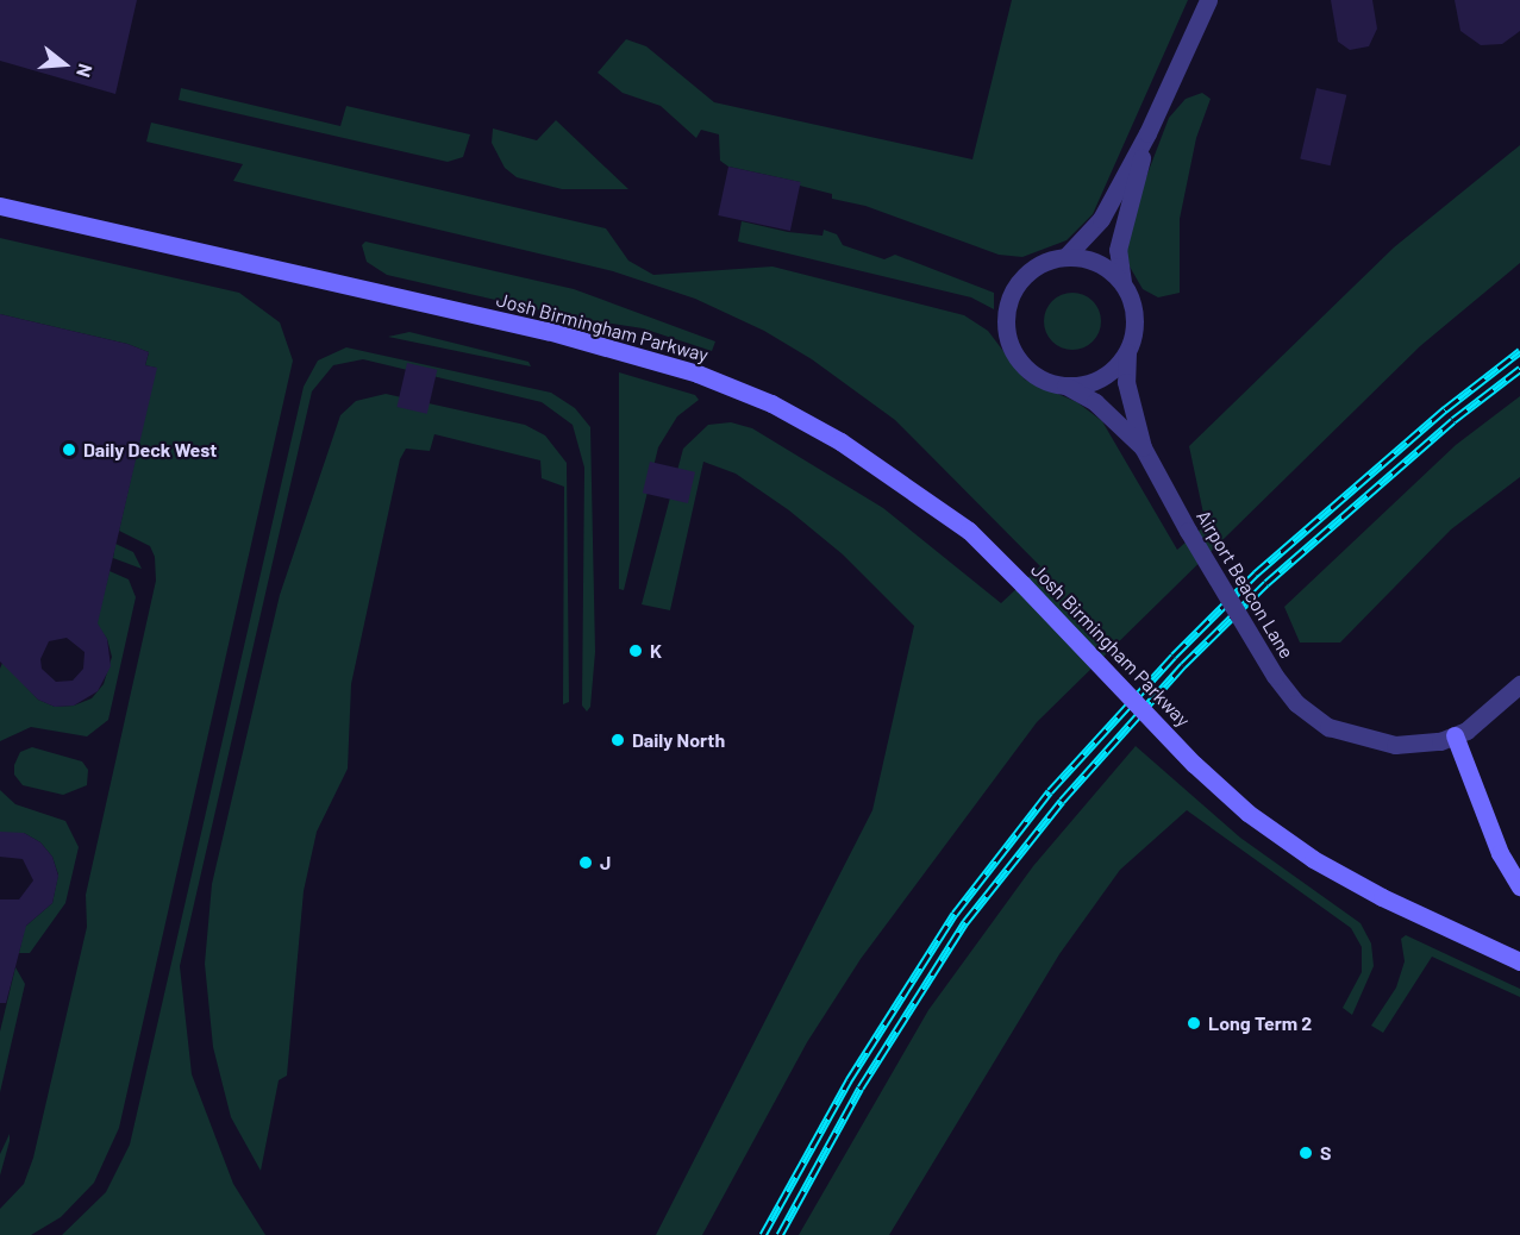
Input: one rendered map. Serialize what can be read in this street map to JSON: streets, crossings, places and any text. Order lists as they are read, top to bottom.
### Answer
{
  "streets": {
    "main road": ["Josh Birmingham Parkway"],
    "street": ["Airport Beacon Lane"]
  },
  "places": [
    "Daily Deck West",
    "K",
    "Daily North",
    "J",
    "Long Term 2",
    "S"
  ],
  "north": "right"
}
